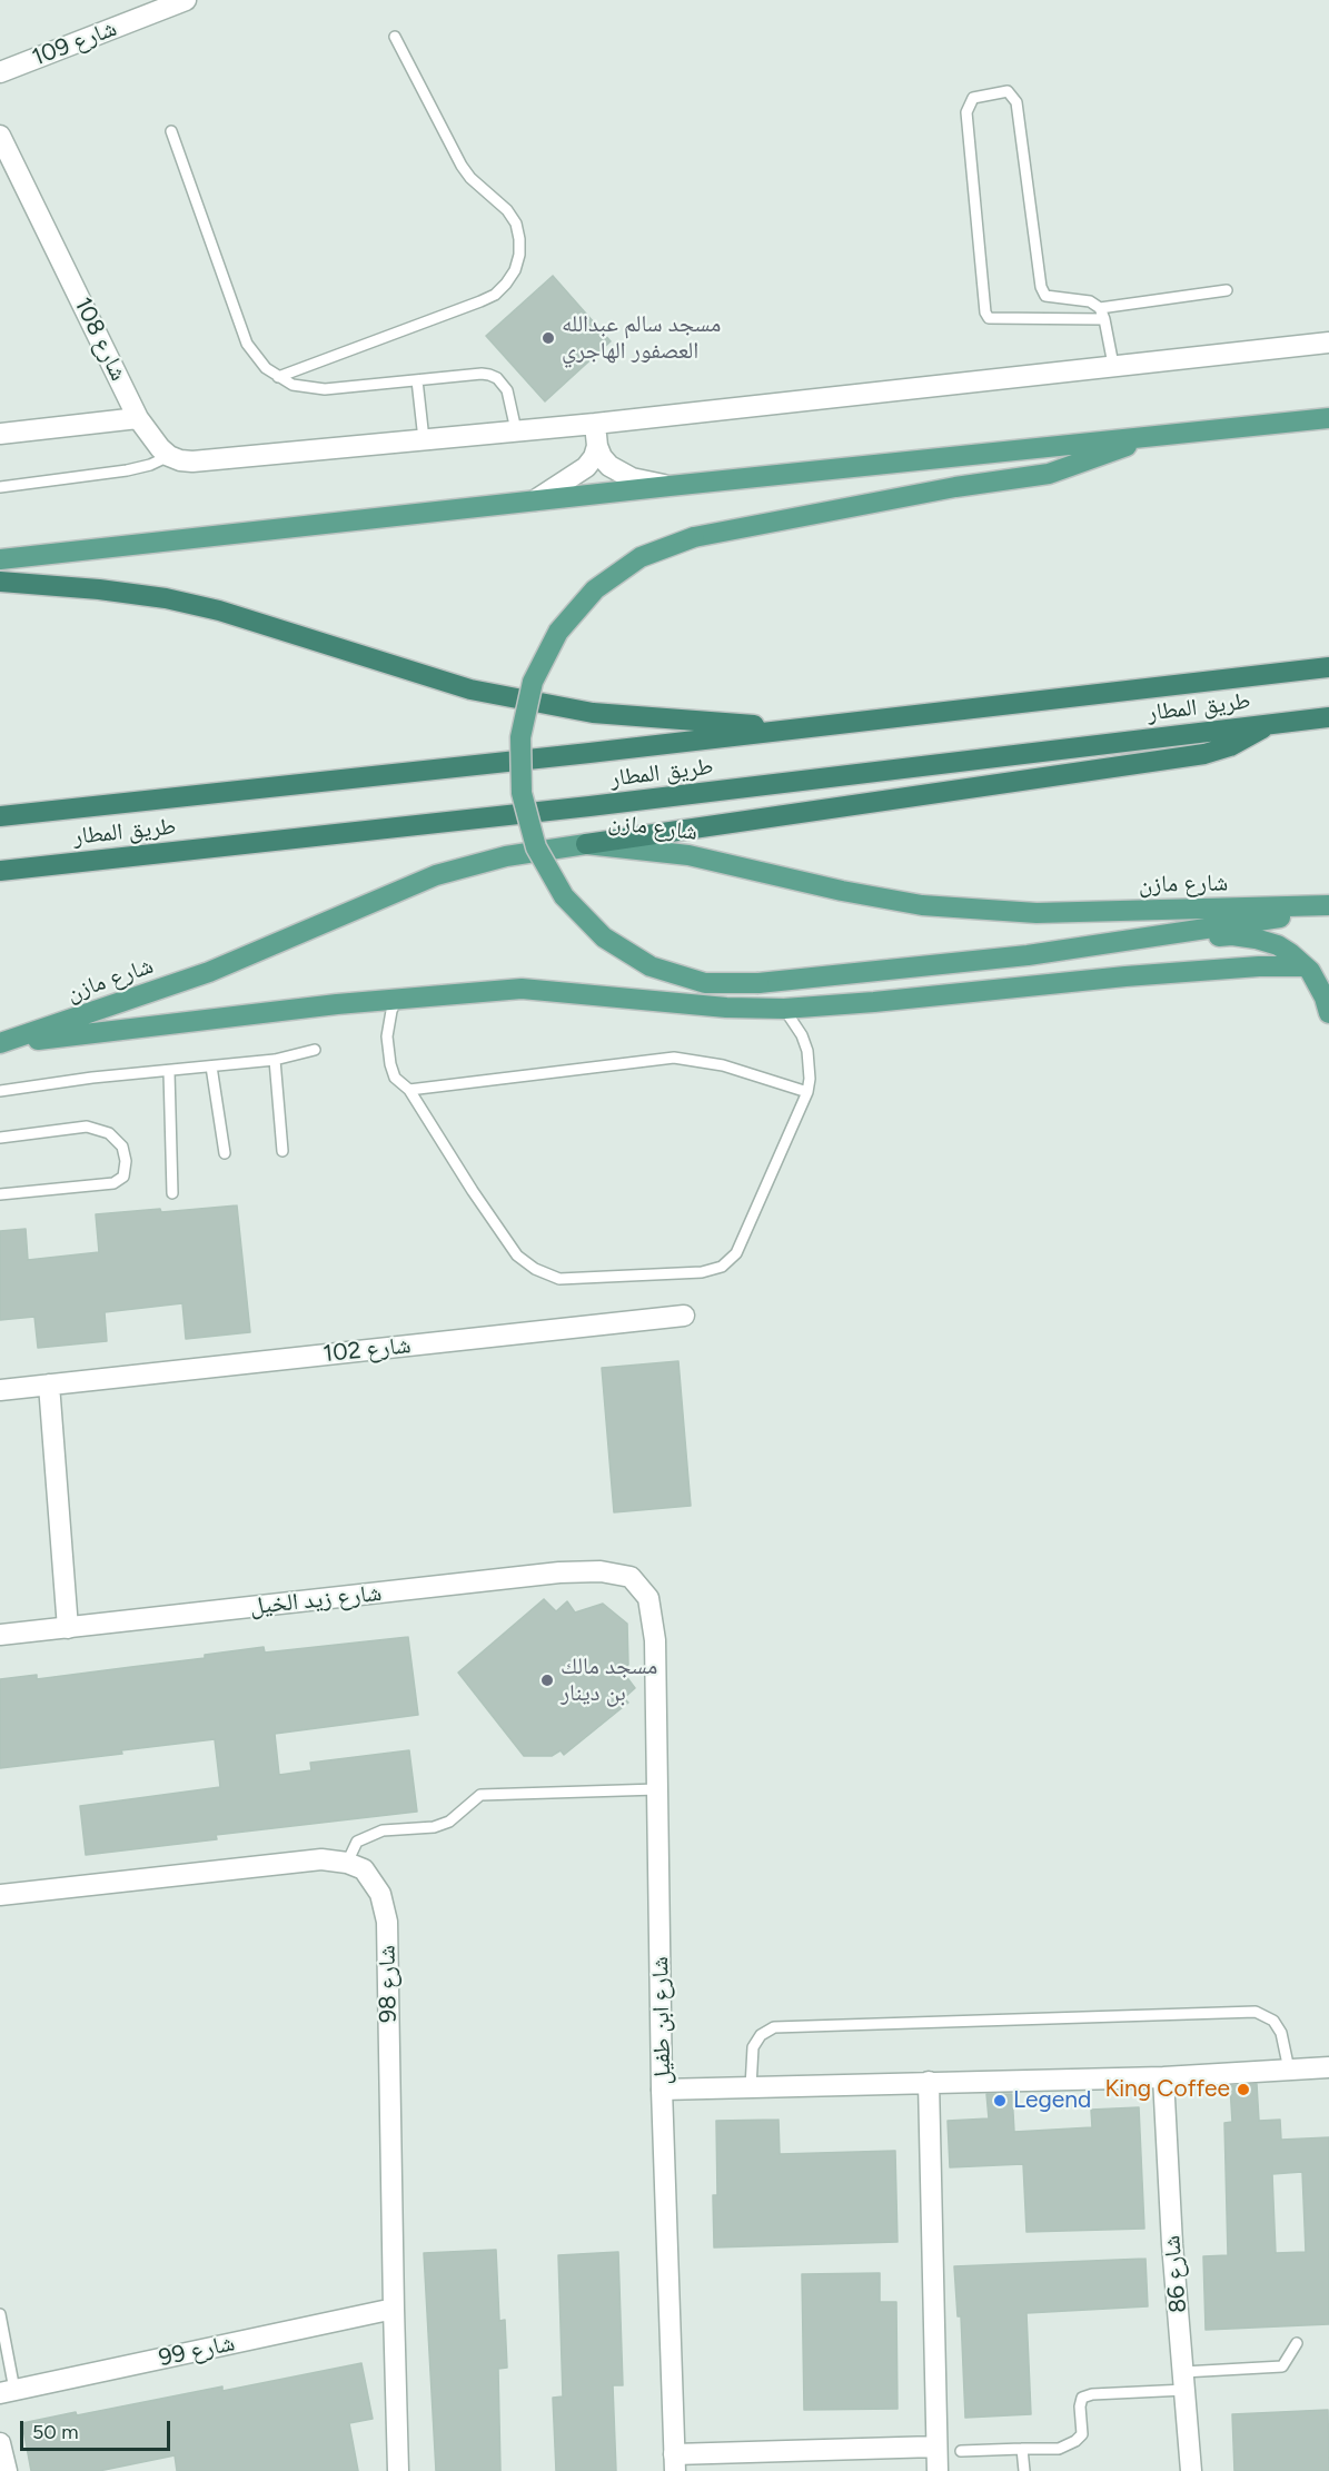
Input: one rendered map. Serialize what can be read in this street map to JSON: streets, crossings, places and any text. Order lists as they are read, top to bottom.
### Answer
{
  "streets": {
    "highway": ["طريق المطار"],
    "main road": ["شارع مازن"],
    "street": [
      "شارع 109",
      "شارع 108",
      "شارع 102",
      "شارع زيد الخيل",
      "شارع 98",
      "شارع ابن طفيل",
      "شارع 86",
      "شارع 99"
    ]
  },
  "crossings": [
    ["شارع زيد الخيل", "شارع ابن طفيل"],
    ["شارع 98", "شارع 99"]
  ],
  "places": [
    "مسجد سالم عبدالله العصفور الهاجري",
    "مسجد مالك بن دينار",
    "King Coffee",
    "Legend"
  ],
  "scale_bar": "50 m"
}
